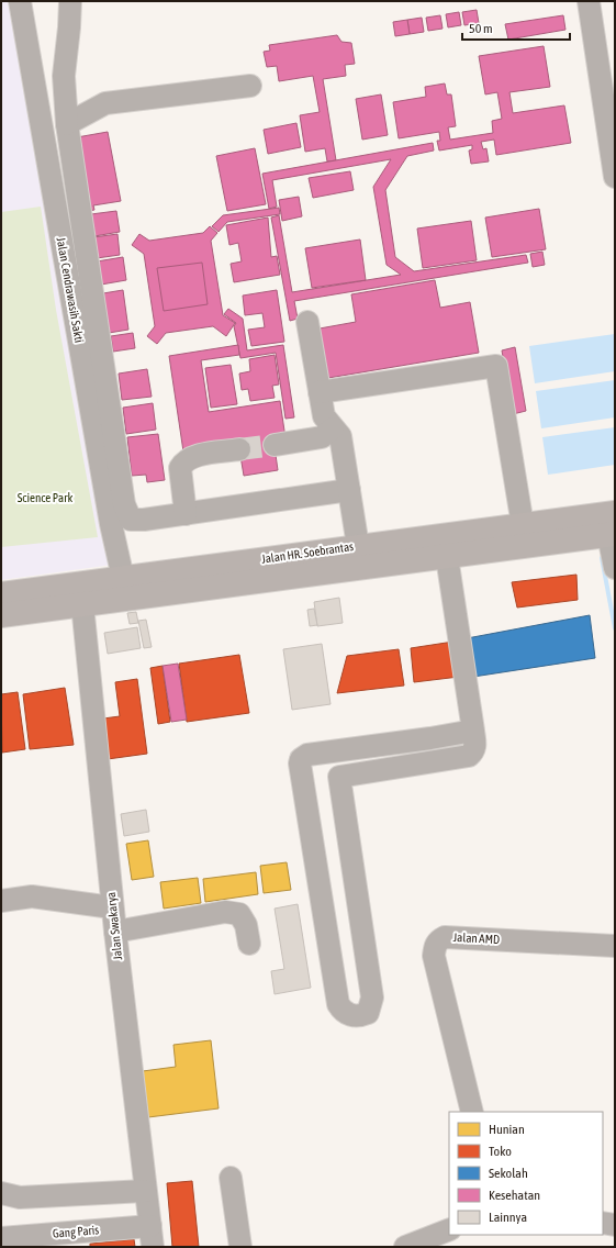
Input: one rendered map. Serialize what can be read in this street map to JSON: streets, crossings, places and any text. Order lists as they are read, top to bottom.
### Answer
{
  "streets": {
    "main road": ["Jalan HR. Soebrantas"],
    "street": [
      "Jalan Cendrawasih Sakti",
      "Jalan Swakarya",
      "Jalan AMD",
      "Gang Paris"
    ]
  },
  "crossings": [
    ["Jalan Cendrawasih Sakti", "Jalan HR. Soebrantas"],
    ["Jalan HR. Soebrantas", "Jalan Swakarya"],
    ["Jalan Swakarya", "Gang Paris"]
  ],
  "parks": ["Science Park"],
  "legend": [
    "Hunian",
    "Toko",
    "Sekolah",
    "Kesehatan",
    "Lainnya"
  ],
  "scale_bar": "50 m"
}
